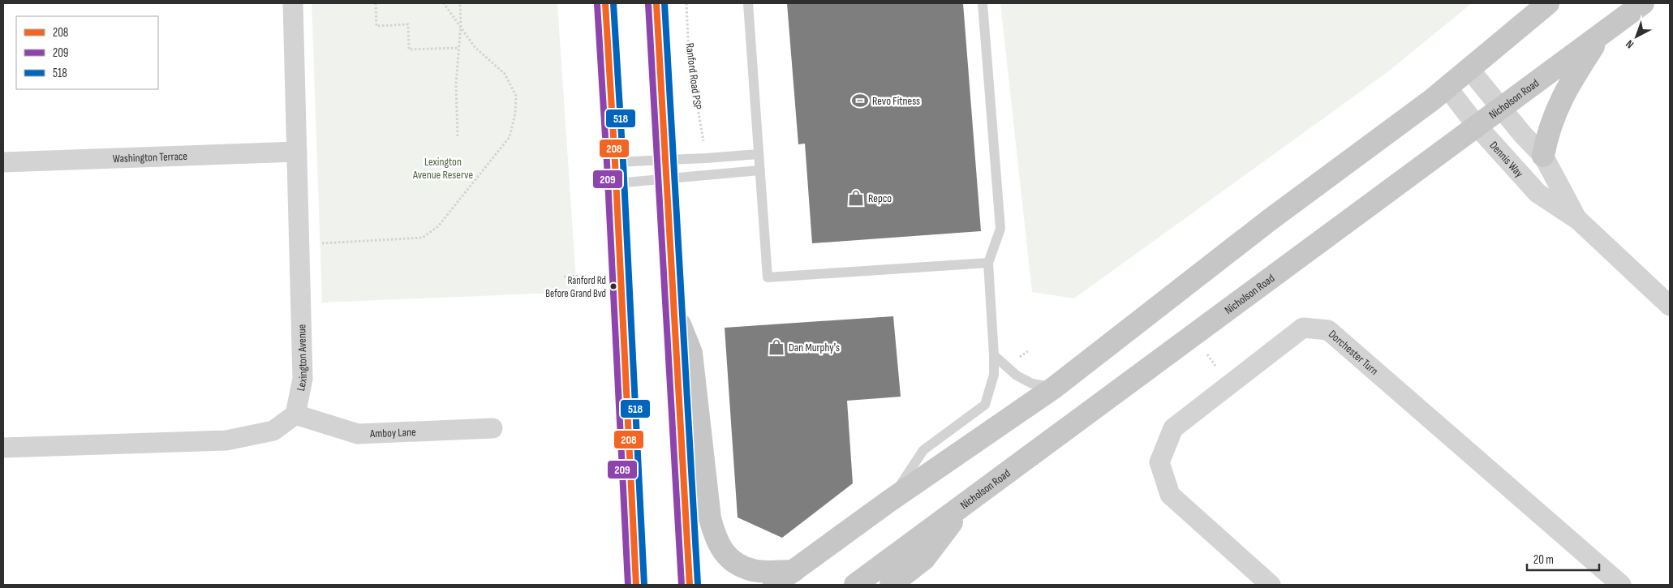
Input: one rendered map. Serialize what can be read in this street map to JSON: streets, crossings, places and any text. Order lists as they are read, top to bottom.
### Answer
{
  "streets": {
    "main road": ["Nicholson Road"],
    "street": [
      "Washington Terrace",
      "Dennis Way",
      "Dorchester Turn",
      "Lexington Avenue",
      "Amboy Lane"
    ],
    "path": ["Ranford Road PSP"]
  },
  "crossings": [
    ["Nicholson Road", "Dennis Way"],
    ["Washington Terrace", "Lexington Avenue"],
    ["Lexington Avenue", "Amboy Lane"]
  ],
  "parks": ["Lexington Avenue Reserve"],
  "places": {
    "sports": ["Revo Fitness"],
    "shop": ["Repco", "Dan Murphy's"],
    "other": ["Ranford Rd Before Grand Bvd"]
  },
  "lines": ["transit line 208", "transit line 518", "transit line 209"],
  "legend": ["208", "209", "518"],
  "scale_bar": "20 m",
  "north": "bottom left"
}
